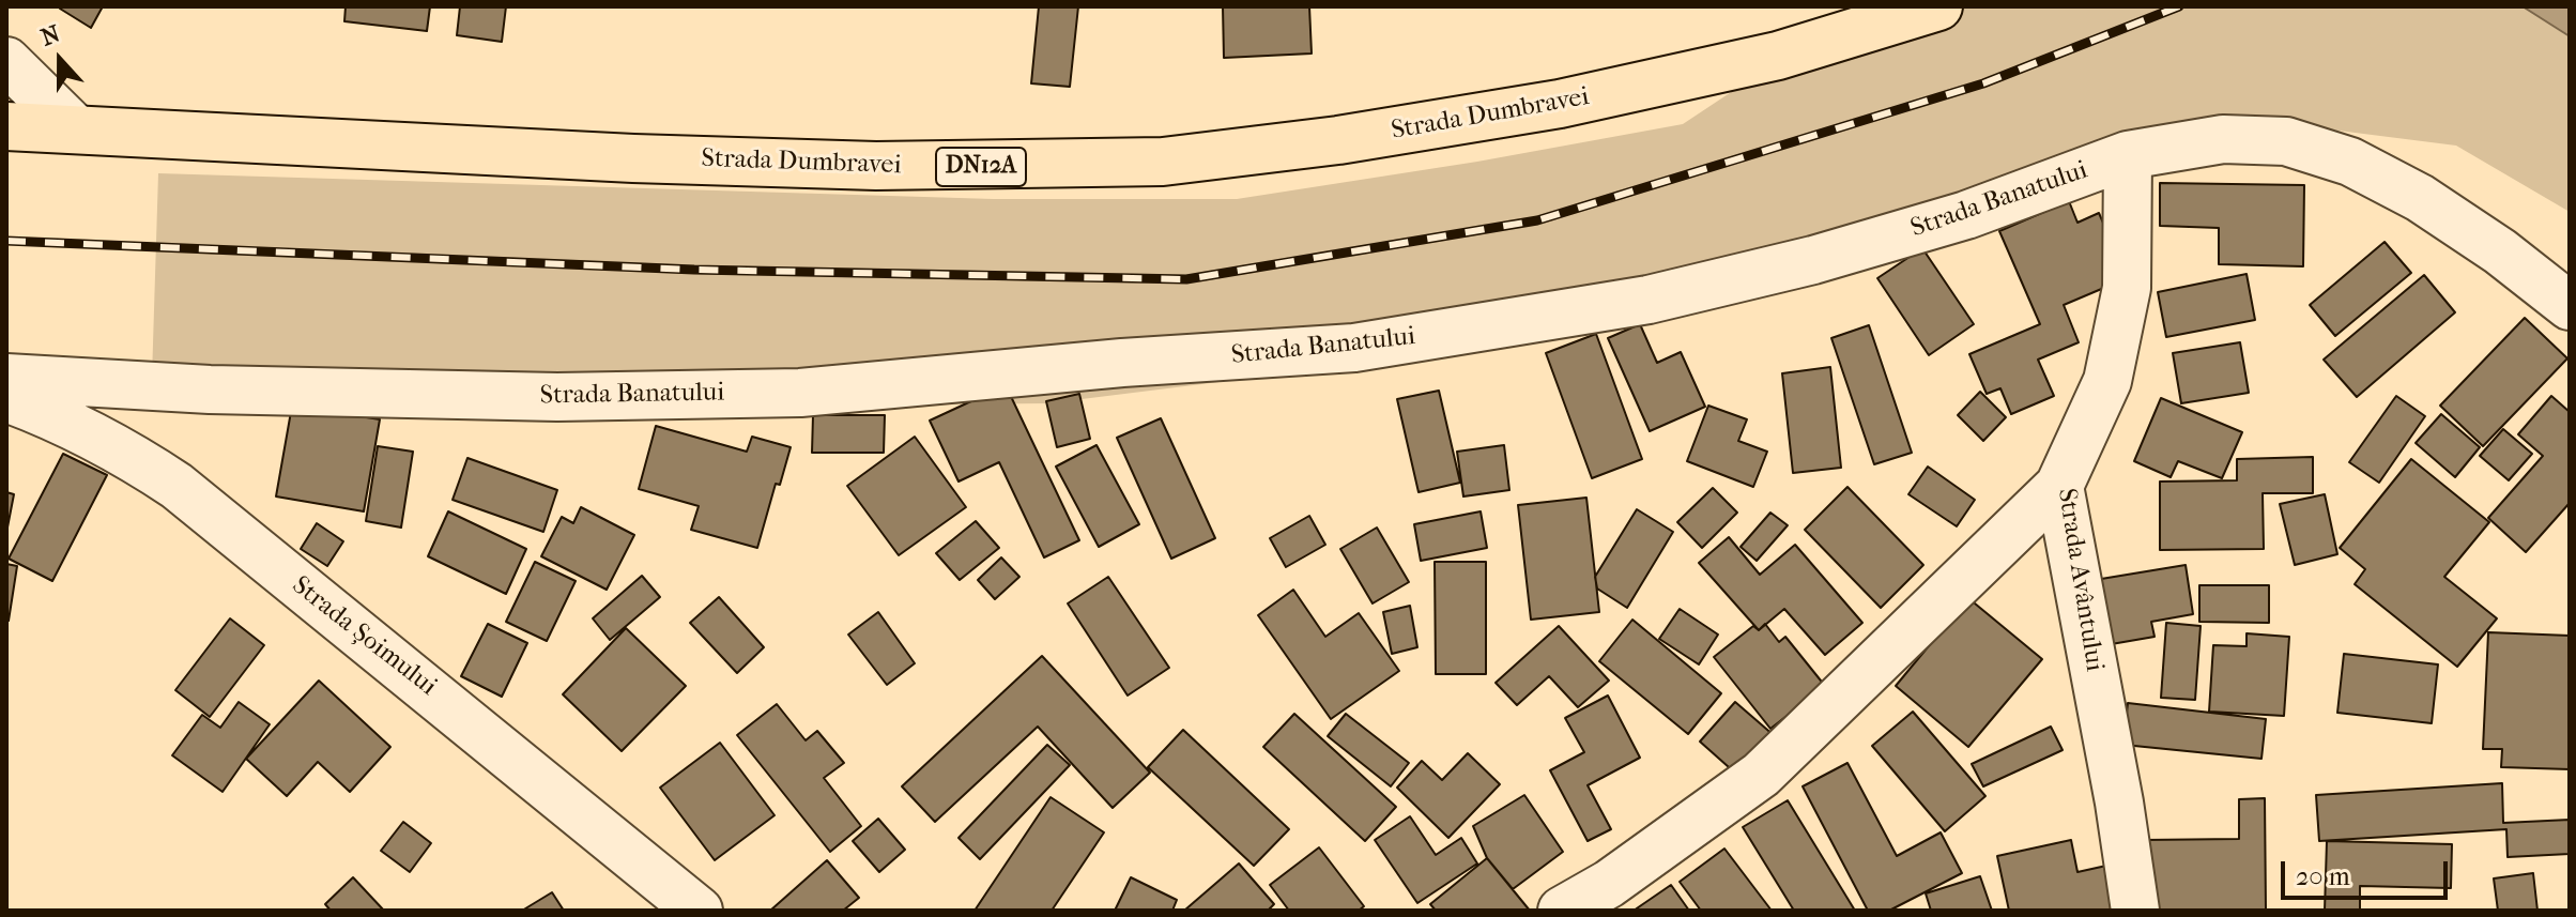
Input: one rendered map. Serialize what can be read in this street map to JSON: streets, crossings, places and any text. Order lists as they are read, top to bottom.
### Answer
{
  "streets": {
    "main road": ["Strada Dumbravei", "DN12A"],
    "street": ["Strada Banatului", "Strada Avântului", "Strada Șoimului"]
  },
  "crossings": [
    ["Strada Banatului", "Strada Avântului"]
  ],
  "scale_bar": "20 m",
  "north": "top"
}
